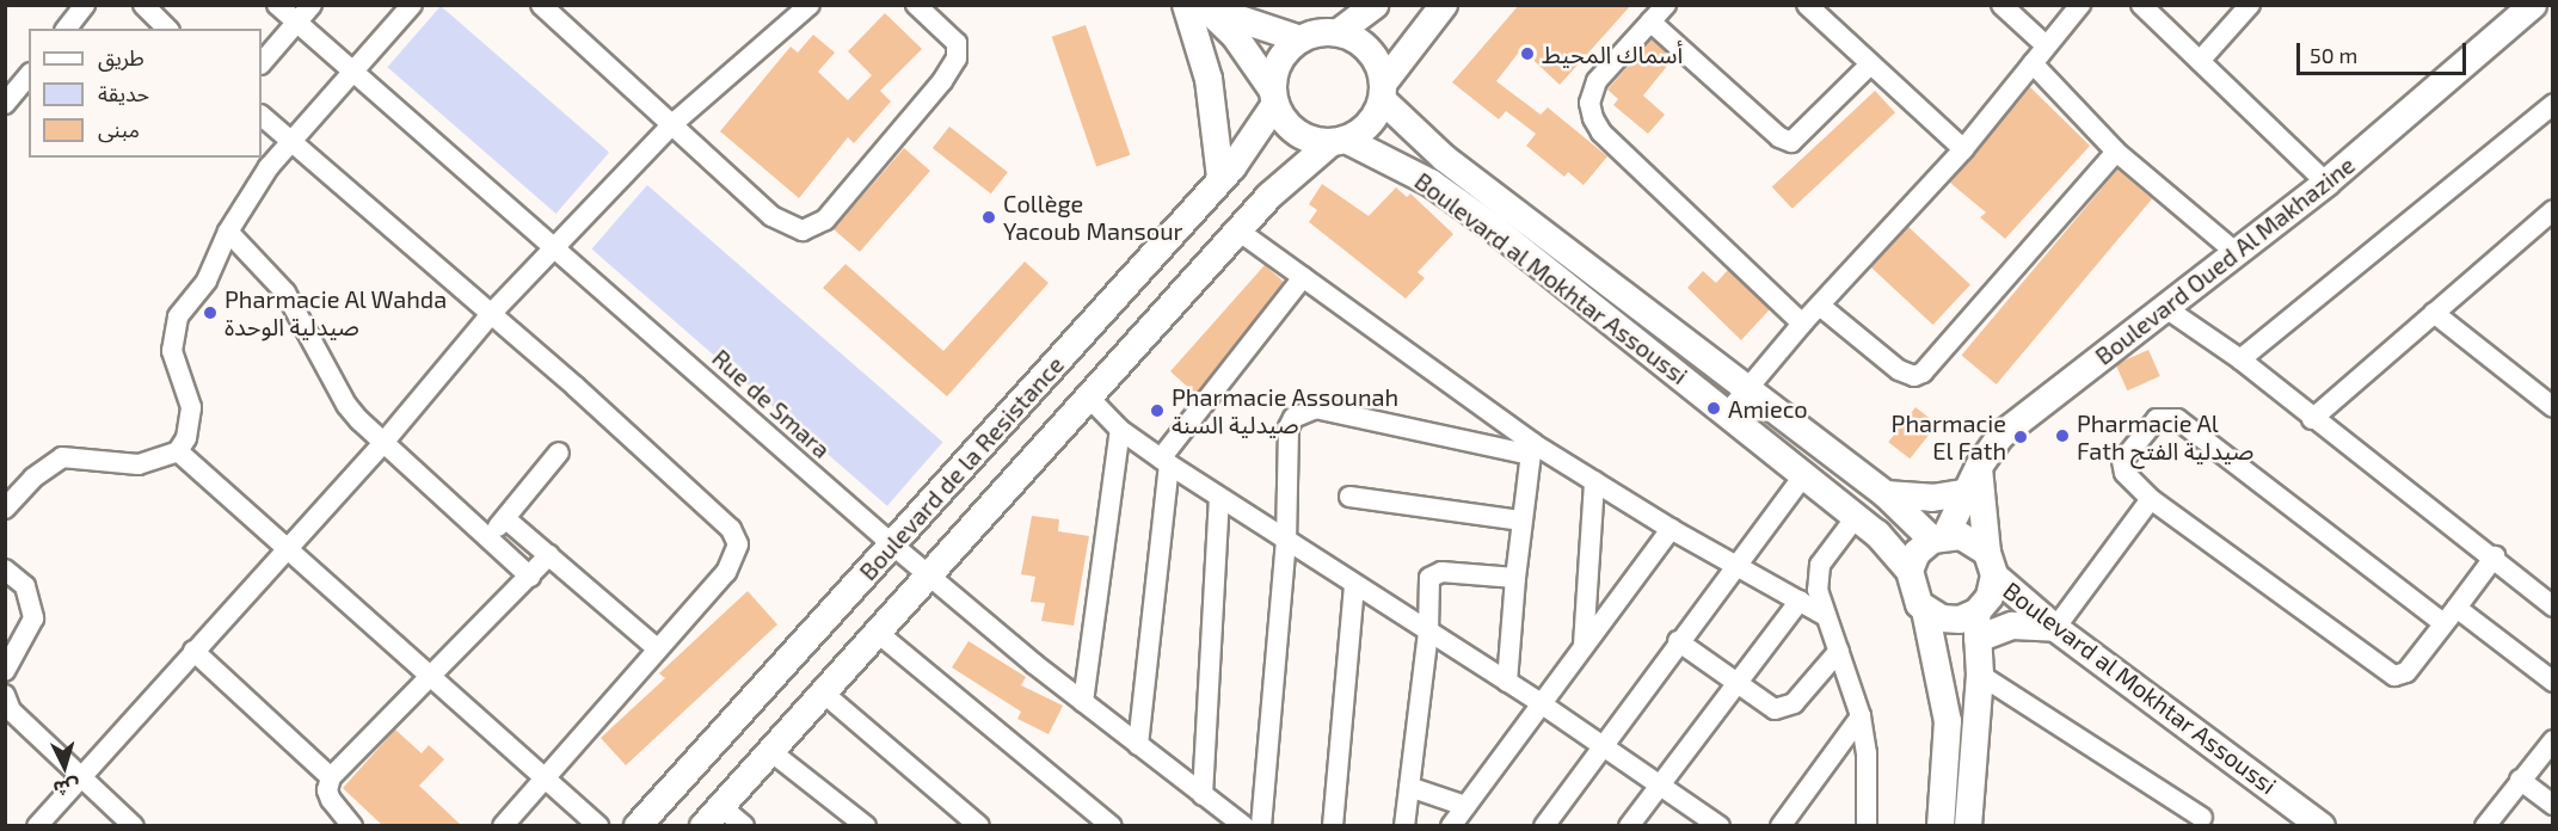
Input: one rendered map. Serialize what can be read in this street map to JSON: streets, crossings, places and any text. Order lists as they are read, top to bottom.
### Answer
{
  "streets": {
    "street": [
      "Boulevard Oued Al Makhazine",
      "Boulevard al Mokhtar Assoussi",
      "Rue de Smara",
      "Boulevard de la Resistance"
    ]
  },
  "crossings": [
    ["Boulevard Oued Al Makhazine", "Boulevard al Mokhtar Assoussi"],
    ["Boulevard al Mokhtar Assoussi", "Boulevard de la Resistance"],
    ["Rue de Smara", "Boulevard de la Resistance"]
  ],
  "places": [
    "أسماك المحيط",
    "Collège Yacoub Mansour",
    "Pharmacie Al Wahda صيدلية الوحدة",
    "Amieco",
    "Pharmacie Assounah صيدلية السنة",
    "Pharmacie Al Fath صيدلية الفتح",
    "Pharmacie El Fath"
  ],
  "legend": ["طريق", "حديقة", "مبنى"],
  "scale_bar": "50 m",
  "north": "bottom"
}
